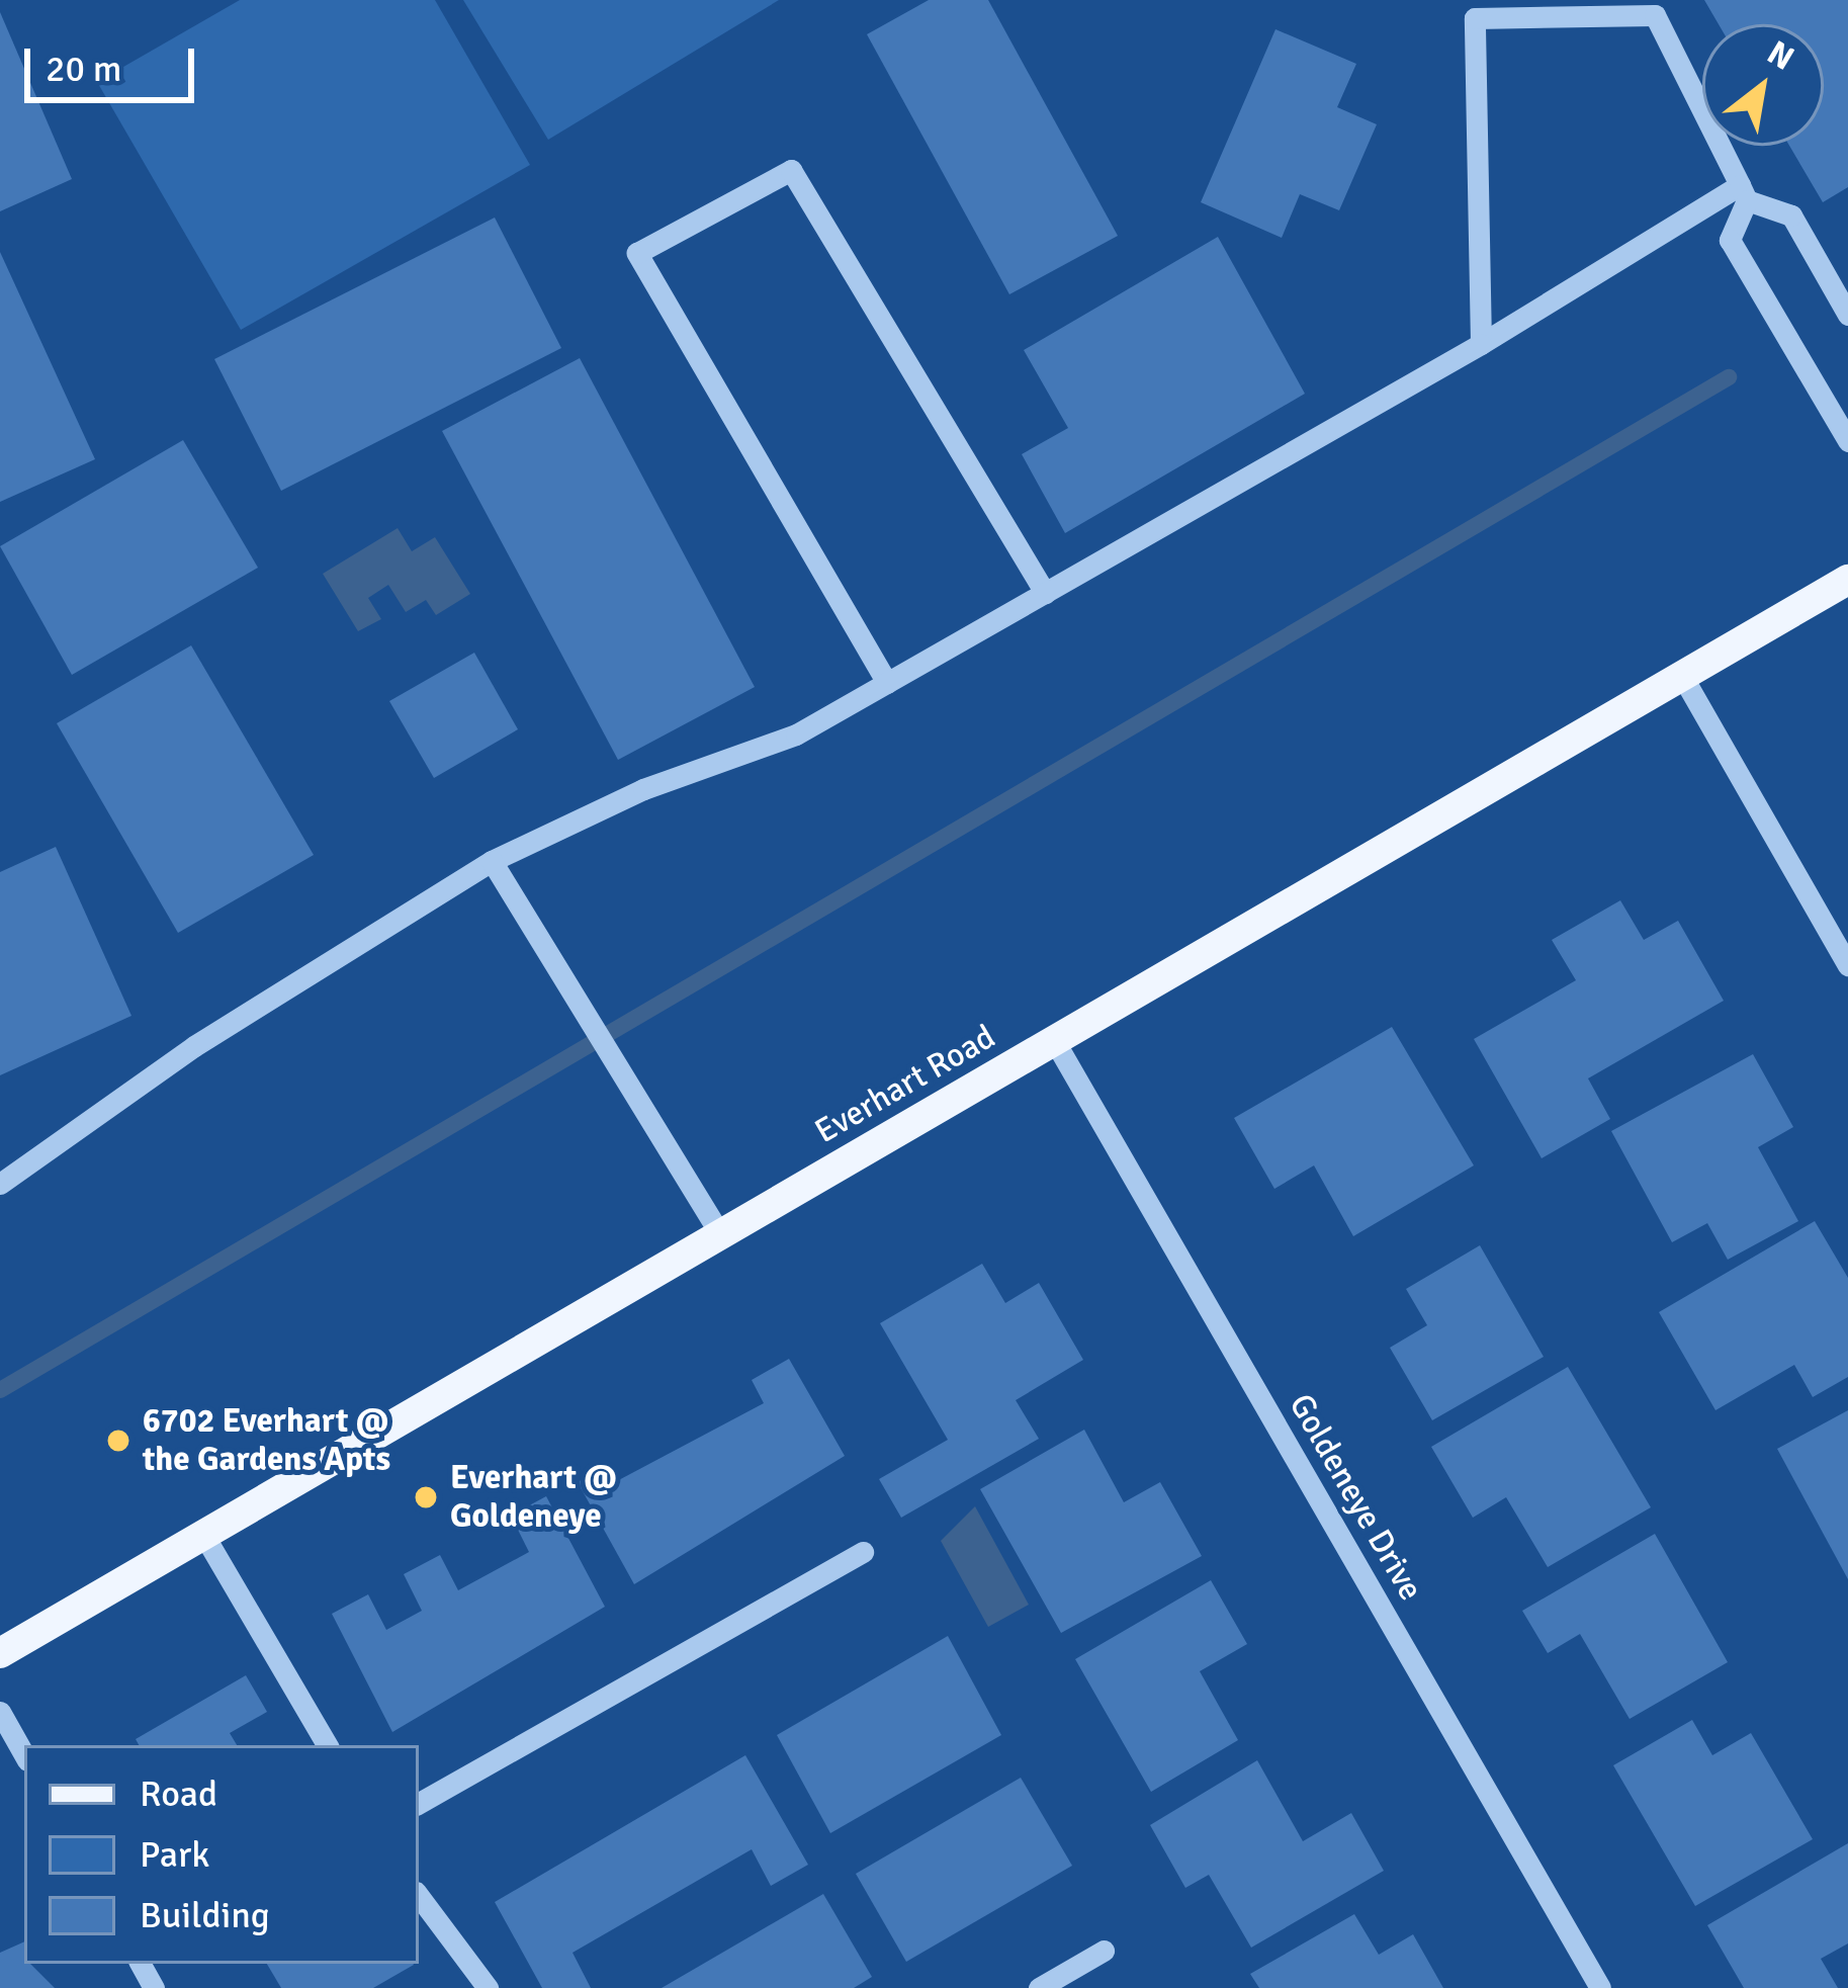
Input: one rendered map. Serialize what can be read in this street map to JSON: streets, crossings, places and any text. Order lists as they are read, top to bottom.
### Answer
{
  "streets": {
    "main road": ["Everhart Road"],
    "street": ["Goldeneye Drive"]
  },
  "crossings": [
    ["Everhart Road", "Goldeneye Drive"]
  ],
  "places": ["6702 Everhart @ the Gardens Apts", "Everhart @ Goldeneye"],
  "legend": ["Road", "Park", "Building"],
  "scale_bar": "20 m",
  "north": "top right"
}
